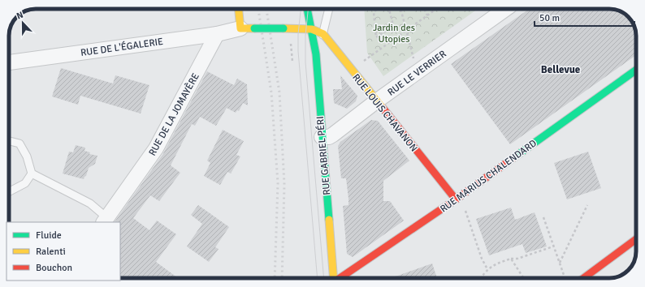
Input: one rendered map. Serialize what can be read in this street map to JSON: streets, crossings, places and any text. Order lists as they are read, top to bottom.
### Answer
{
  "streets": {
    "street": [
      "RUE DE L'ÉGALERIE",
      "RUE LE VERRIER",
      "RUE LOUIS CHAVANON",
      "RUE DE LA JOMAYÈRE",
      "RUE GABRIEL PÉRI",
      "RUE MARIUS CHALENDARD"
    ]
  },
  "crossings": [
    ["RUE DE L'ÉGALERIE", "RUE LOUIS CHAVANON"],
    ["RUE DE L'ÉGALERIE", "RUE DE LA JOMAYÈRE"],
    ["RUE DE L'ÉGALERIE", "RUE GABRIEL PÉRI"],
    ["RUE LE VERRIER", "RUE LOUIS CHAVANON"],
    ["RUE LE VERRIER", "RUE GABRIEL PÉRI"],
    ["RUE LOUIS CHAVANON", "RUE GABRIEL PÉRI"],
    ["RUE LOUIS CHAVANON", "RUE MARIUS CHALENDARD"]
  ],
  "districts": ["Bellevue"],
  "parks": ["Jardin des Utopies"],
  "legend": ["Fluide", "Ralenti", "Bouchon"],
  "scale_bar": "50 m",
  "north": "top"
}
